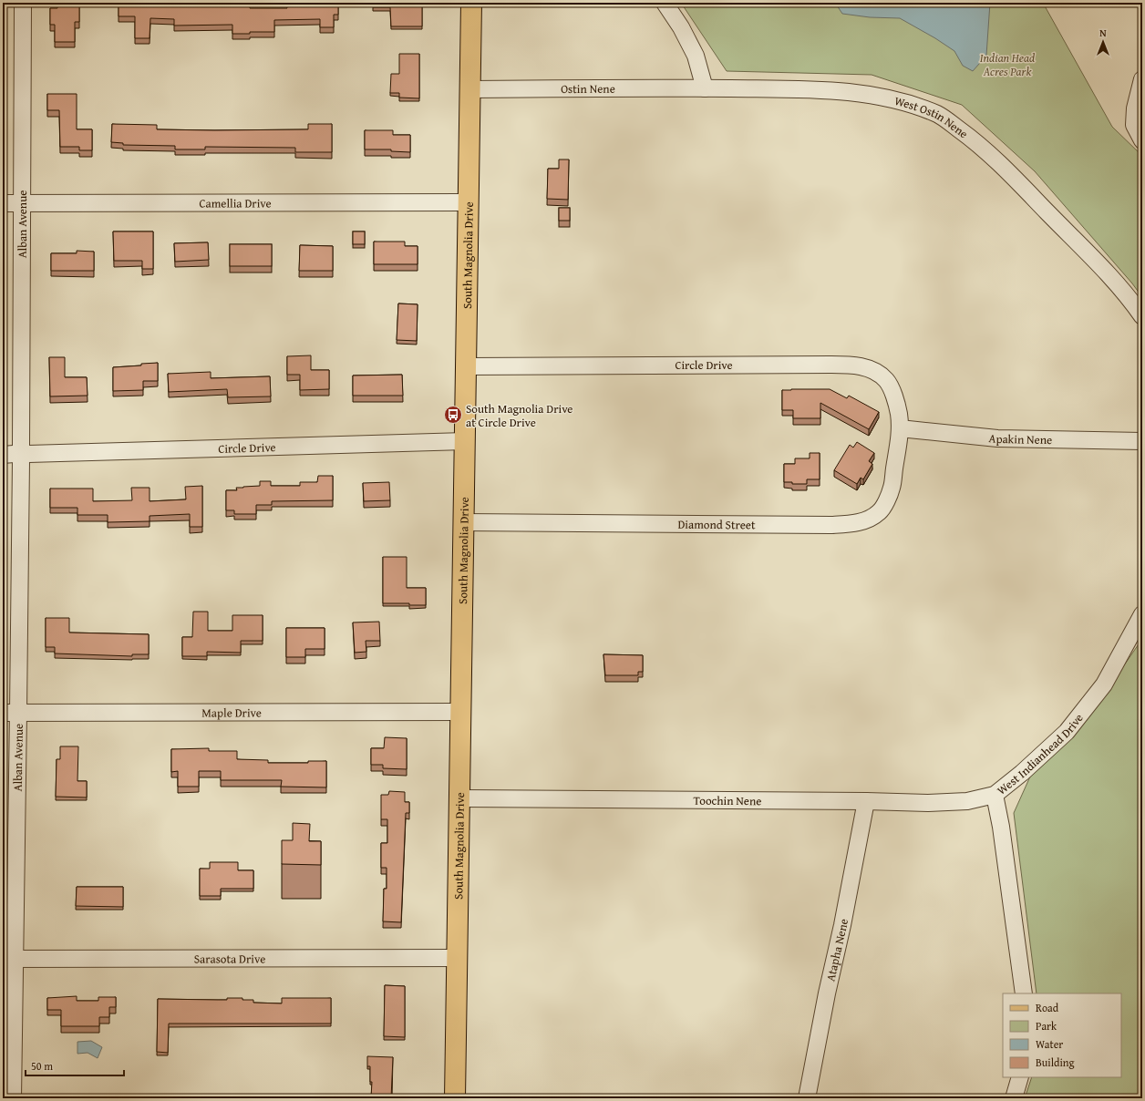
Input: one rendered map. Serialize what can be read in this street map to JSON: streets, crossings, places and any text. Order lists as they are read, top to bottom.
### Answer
{
  "streets": {
    "main road": ["South Magnolia Drive"],
    "street": [
      "Ostin Nene",
      "West Ostin Nene",
      "Camellia Drive",
      "Alban Avenue",
      "Circle Drive",
      "Apakin Nene",
      "Diamond Street",
      "Maple Drive",
      "West Indianhead Drive",
      "Toochin Nene",
      "Atapha Nene",
      "Sarasota Drive"
    ]
  },
  "crossings": [
    ["Ostin Nene", "West Ostin Nene"],
    ["Ostin Nene", "South Magnolia Drive"],
    ["Camellia Drive", "Alban Avenue"],
    ["Camellia Drive", "South Magnolia Drive"],
    ["Alban Avenue", "Circle Drive"],
    ["Alban Avenue", "Maple Drive"],
    ["Alban Avenue", "Sarasota Drive"],
    ["South Magnolia Drive", "Circle Drive"],
    ["South Magnolia Drive", "Diamond Street"],
    ["South Magnolia Drive", "Maple Drive"],
    ["South Magnolia Drive", "Toochin Nene"],
    ["South Magnolia Drive", "Sarasota Drive"],
    ["Circle Drive", "Apakin Nene"],
    ["Circle Drive", "Diamond Street"],
    ["Apakin Nene", "Diamond Street"],
    ["West Indianhead Drive", "Toochin Nene"],
    ["Toochin Nene", "Atapha Nene"]
  ],
  "parks": ["Indian Head Acres Park"],
  "places": {
    "bus stop": ["South Magnolia Drive at Circle Drive"]
  },
  "legend": [
    "Road",
    "Park",
    "Water",
    "Building"
  ],
  "scale_bar": "50 m",
  "north": "top"
}
